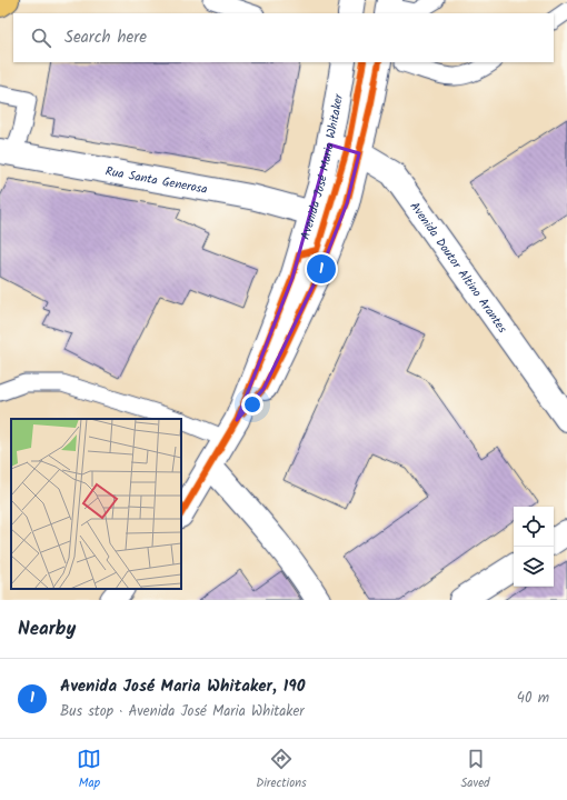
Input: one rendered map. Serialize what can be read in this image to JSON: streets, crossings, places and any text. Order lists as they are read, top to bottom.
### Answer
{
  "streets": {
    "street": ["Avenida José Maria Whitaker", "Rua Santa Generosa", "Avenida Doutor Altino Arantes"]
  },
  "crossings": [
    ["Avenida José Maria Whitaker", "Rua Santa Generosa"],
    ["Avenida José Maria Whitaker", "Avenida Doutor Altino Arantes"]
  ],
  "page": {
    "search": "Search here",
    "pins": "1",
    "heading": "Nearby",
    "list": [
      {
        "mark": "1",
        "name": "Avenida José Maria Whitaker, 190",
        "note": "Bus stop · Avenida José Maria Whitaker",
        "value": "40 m"
      }
    ],
    "nav": ["Map", "Directions", "Saved"]
  }
}
